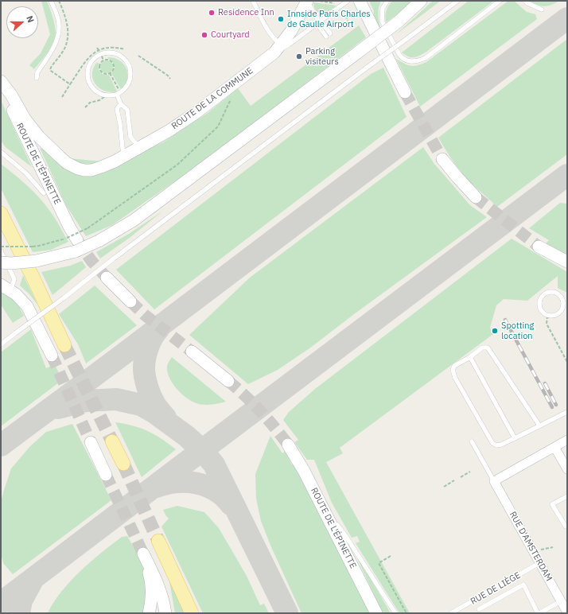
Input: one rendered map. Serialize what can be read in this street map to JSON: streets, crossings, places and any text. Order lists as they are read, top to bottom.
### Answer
{
  "streets": {
    "main road": ["ROUTE DE LA COMMUNE", "ROUTE DE L'ÉPINETTE"],
    "street": ["RUE D'AMSTERDAM"],
    "lane": ["RUE DE LIÈGE"]
  },
  "crossings": [
    ["RUE D'AMSTERDAM", "RUE DE LIÈGE"]
  ],
  "places": [
    "Residence Inn",
    "Innside Paris Charles de Gaulle Airport",
    "Courtyard",
    "Parking visiteurs",
    "Spotting location"
  ],
  "north": "right"
}
